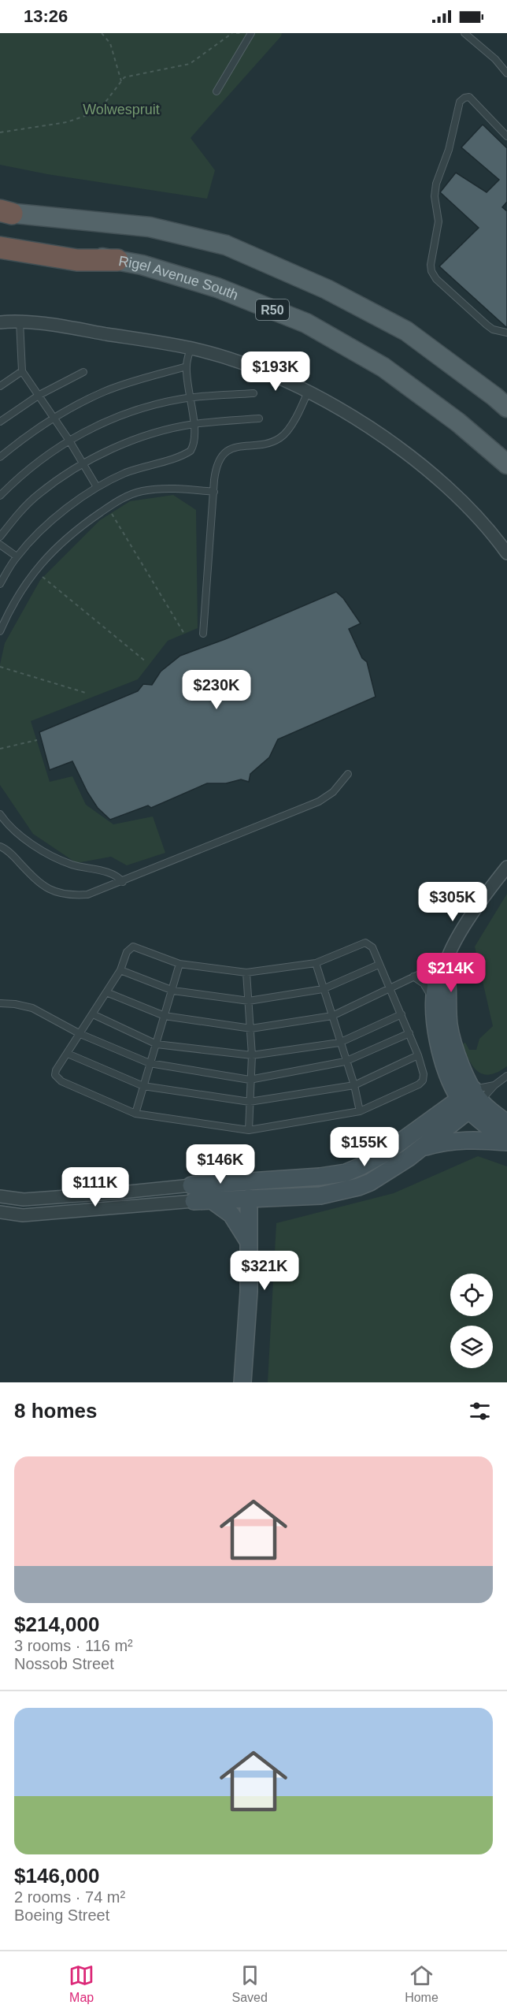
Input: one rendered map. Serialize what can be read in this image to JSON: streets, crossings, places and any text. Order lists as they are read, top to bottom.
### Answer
{
  "streets": {
    "main road": ["Rigel Avenue South", "R50"]
  },
  "parks": ["Wolwespruit"],
  "page": {
    "status": "13:26",
    "price": [
      "$193K",
      "$230K",
      "$305K",
      "$214K",
      "$155K",
      "$146K",
      "$111K",
      "$321K"
    ],
    "heading": "8 homes",
    "list": [
      {
        "name": "$214,000",
        "note": "3 rooms · 116 m² · Nossob Street"
      },
      {
        "name": "$146,000",
        "note": "2 rooms · 74 m² · Boeing Street"
      }
    ],
    "tabs": ["Map", "Saved", "Home"]
  }
}
